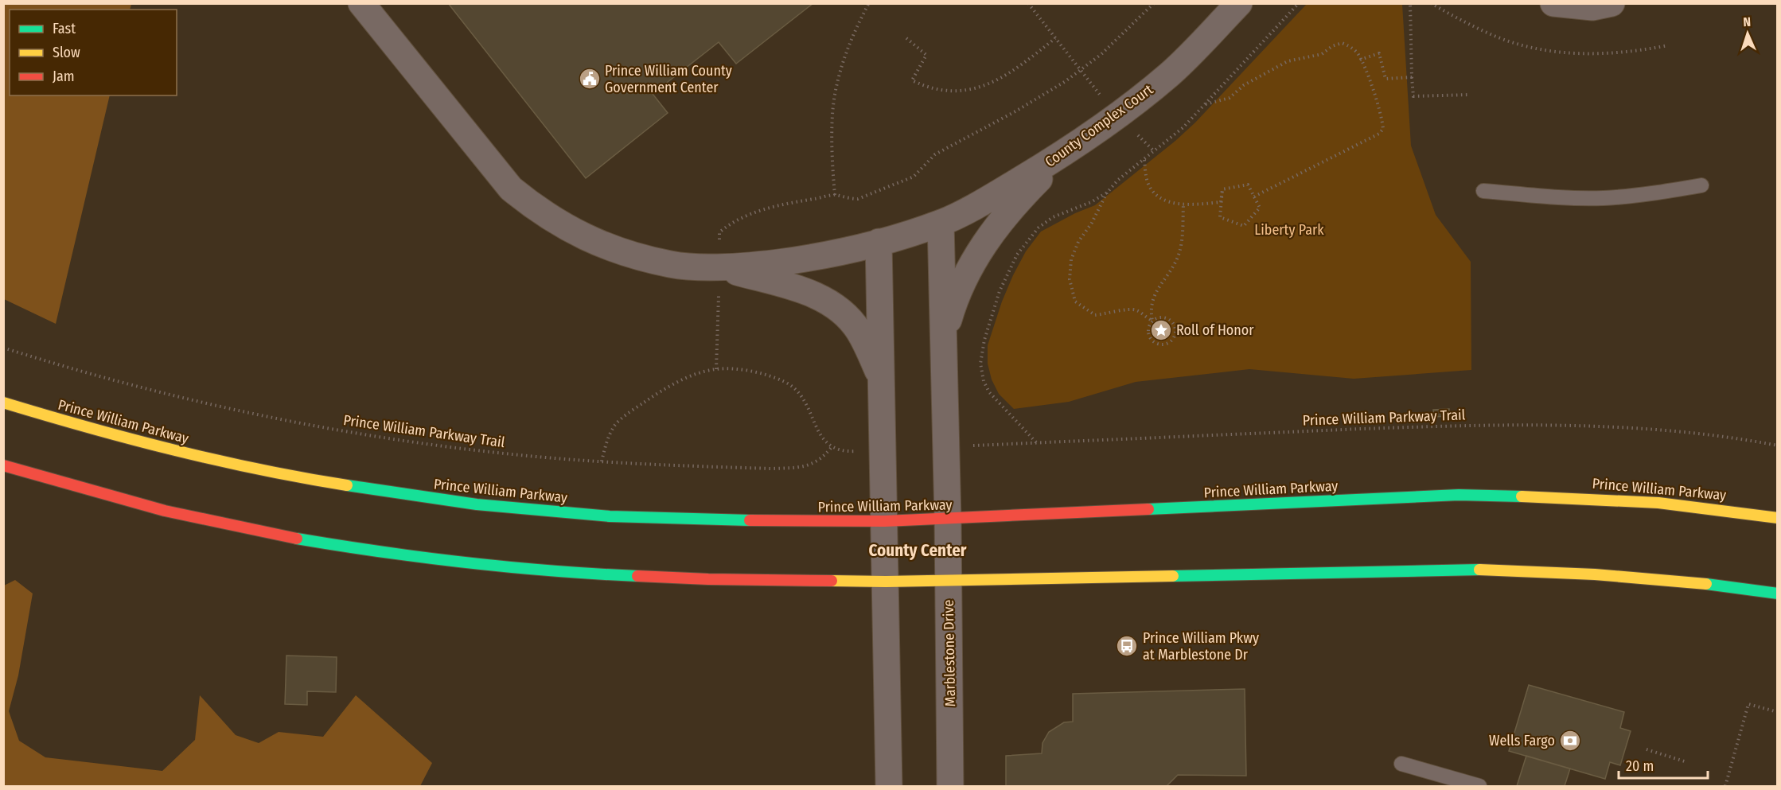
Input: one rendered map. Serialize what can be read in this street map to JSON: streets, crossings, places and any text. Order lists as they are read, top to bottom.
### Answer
{
  "streets": {
    "highway": ["Prince William Parkway"],
    "street": ["County Complex Court", "Marblestone Drive"],
    "path": ["Prince William Parkway Trail"]
  },
  "crossings": [
    ["Prince William Parkway", "Marblestone Drive"]
  ],
  "districts": ["County Center"],
  "parks": ["Liberty Park"],
  "places": {
    "public building": ["Prince William County Government Center"],
    "place": ["Roll of Honor"],
    "bus stop": ["Prince William Pkwy at Marblestone Dr"],
    "bank": ["Wells Fargo"]
  },
  "legend": ["Fast", "Slow", "Jam"],
  "scale_bar": "20 m",
  "north": "top"
}
